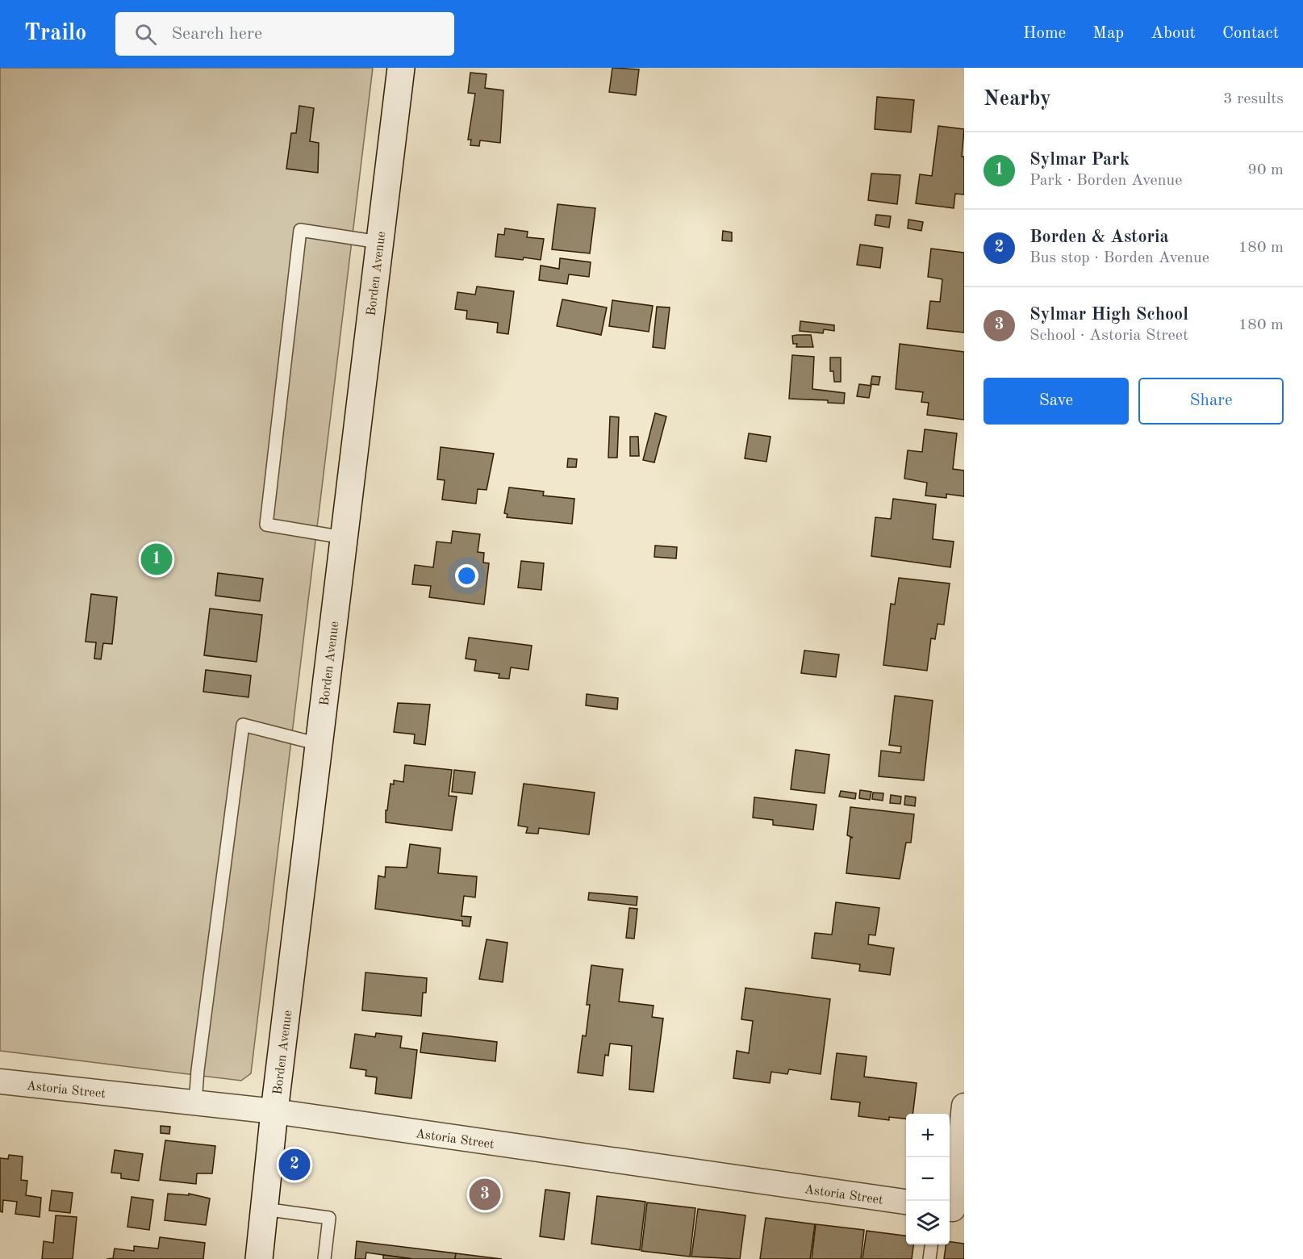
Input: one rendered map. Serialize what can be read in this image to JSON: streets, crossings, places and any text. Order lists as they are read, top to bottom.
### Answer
{
  "streets": {
    "street": ["Borden Avenue", "Astoria Street"]
  },
  "crossings": [
    ["Borden Avenue", "Astoria Street"]
  ],
  "page": {
    "header": "Trailo",
    "search": "Search here",
    "nav": [
      "Home",
      "Map",
      "About",
      "Contact"
    ],
    "heading": ["Nearby", "3 results"],
    "list": [
      {
        "mark": "1",
        "name": "Sylmar Park",
        "note": "Park · Borden Avenue",
        "value": "90 m"
      },
      {
        "mark": "2",
        "name": "Borden & Astoria",
        "note": "Bus stop · Borden Avenue",
        "value": "180 m"
      },
      {
        "mark": "3",
        "name": "Sylmar High School",
        "note": "School · Astoria Street",
        "value": "180 m"
      }
    ],
    "buttons": ["Save", "Share"],
    "pins": ["1", "2", "3"],
    "map_buttons": ["+", "−"]
  }
}
